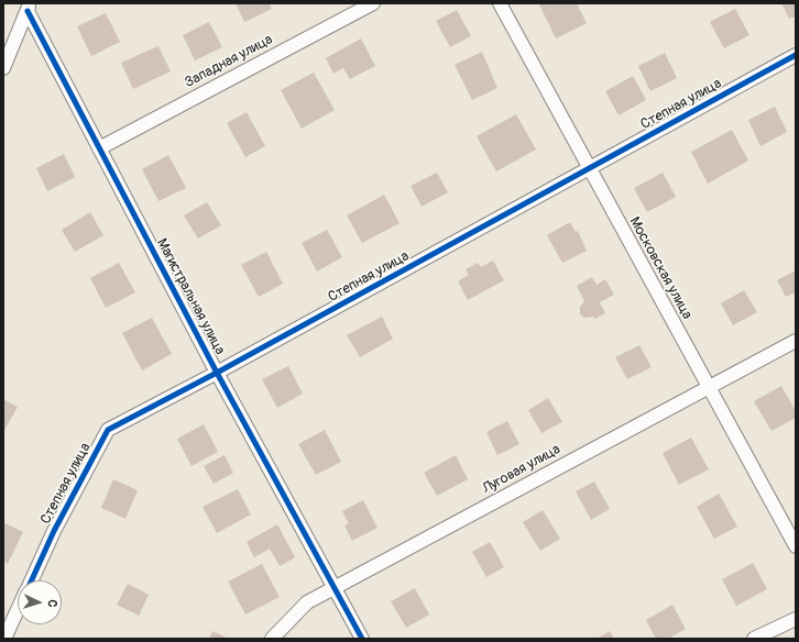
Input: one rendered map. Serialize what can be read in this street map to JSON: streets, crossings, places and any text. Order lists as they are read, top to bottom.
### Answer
{
  "streets": {
    "street": [
      "Западная улица",
      "Степная улица",
      "Московская улица",
      "Магистральная улица",
      "Луговая улица"
    ]
  },
  "crossings": [
    ["Западная улица", "Магистральная улица"],
    ["Степная улица", "Московская улица"],
    ["Степная улица", "Магистральная улица"],
    ["Московская улица", "Луговая улица"],
    ["Магистральная улица", "Луговая улица"]
  ],
  "north": "right"
}
